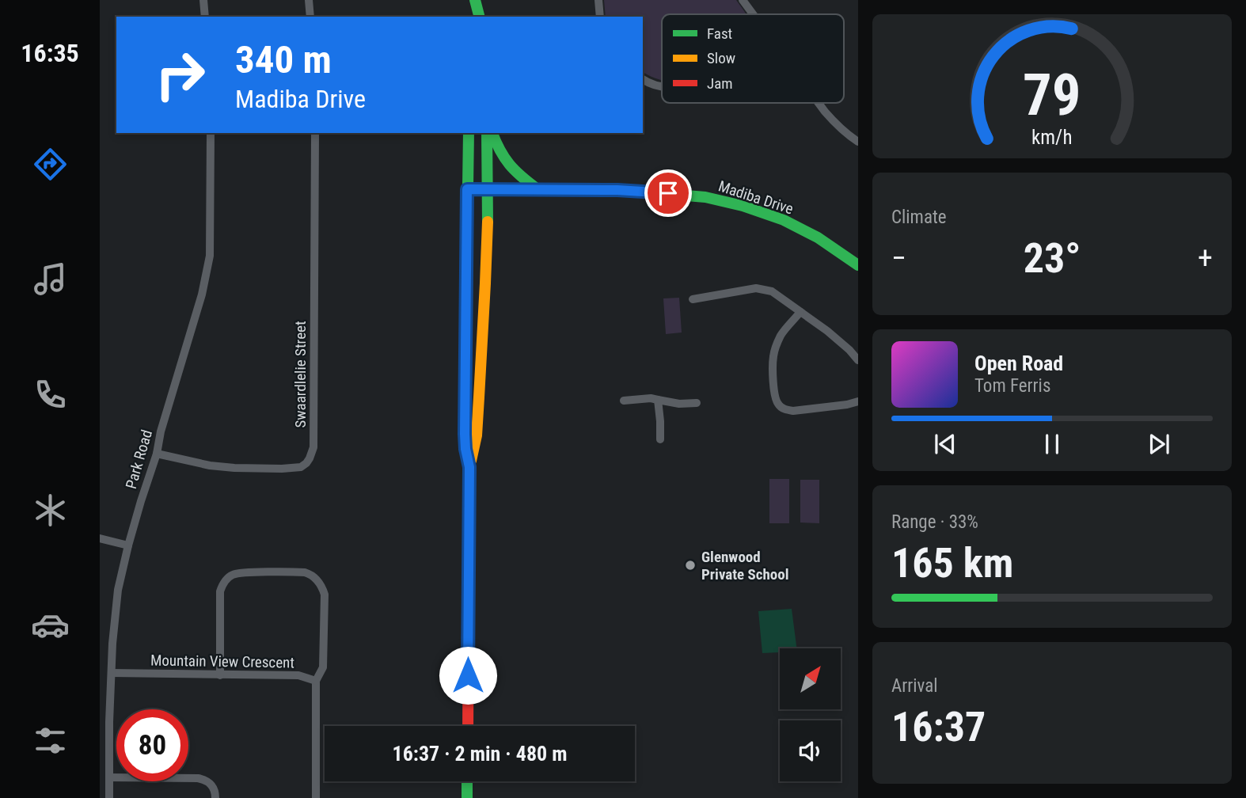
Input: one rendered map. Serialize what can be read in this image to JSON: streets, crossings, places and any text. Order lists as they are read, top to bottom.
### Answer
{
  "streets": {
    "main road": ["Madiba Drive"],
    "street": ["Swaardlelie Street", "Park Road", "Mountain View Crescent"]
  },
  "crossings": [
    ["Swaardlelie Street", "Park Road"],
    ["Park Road", "Mountain View Crescent"]
  ],
  "places": ["Glenwood Private School"],
  "legend": ["Fast", "Slow", "Jam"],
  "north": "top right",
  "page": {
    "tabs": "16:35",
    "turn": ["340 m", "Madiba Drive"],
    "tile": [
      "Climate",
      ["Range · 33%", "165 km"],
      ["Arrival", "16:37"]
    ],
    "heat": ["−", "23°", "+"],
    "song": ["Open Road", "Tom Ferris"],
    "limit": "80",
    "trip": "16:37 · 2 min · 480 m",
    "gauge": ["79", "km/h"]
  }
}
